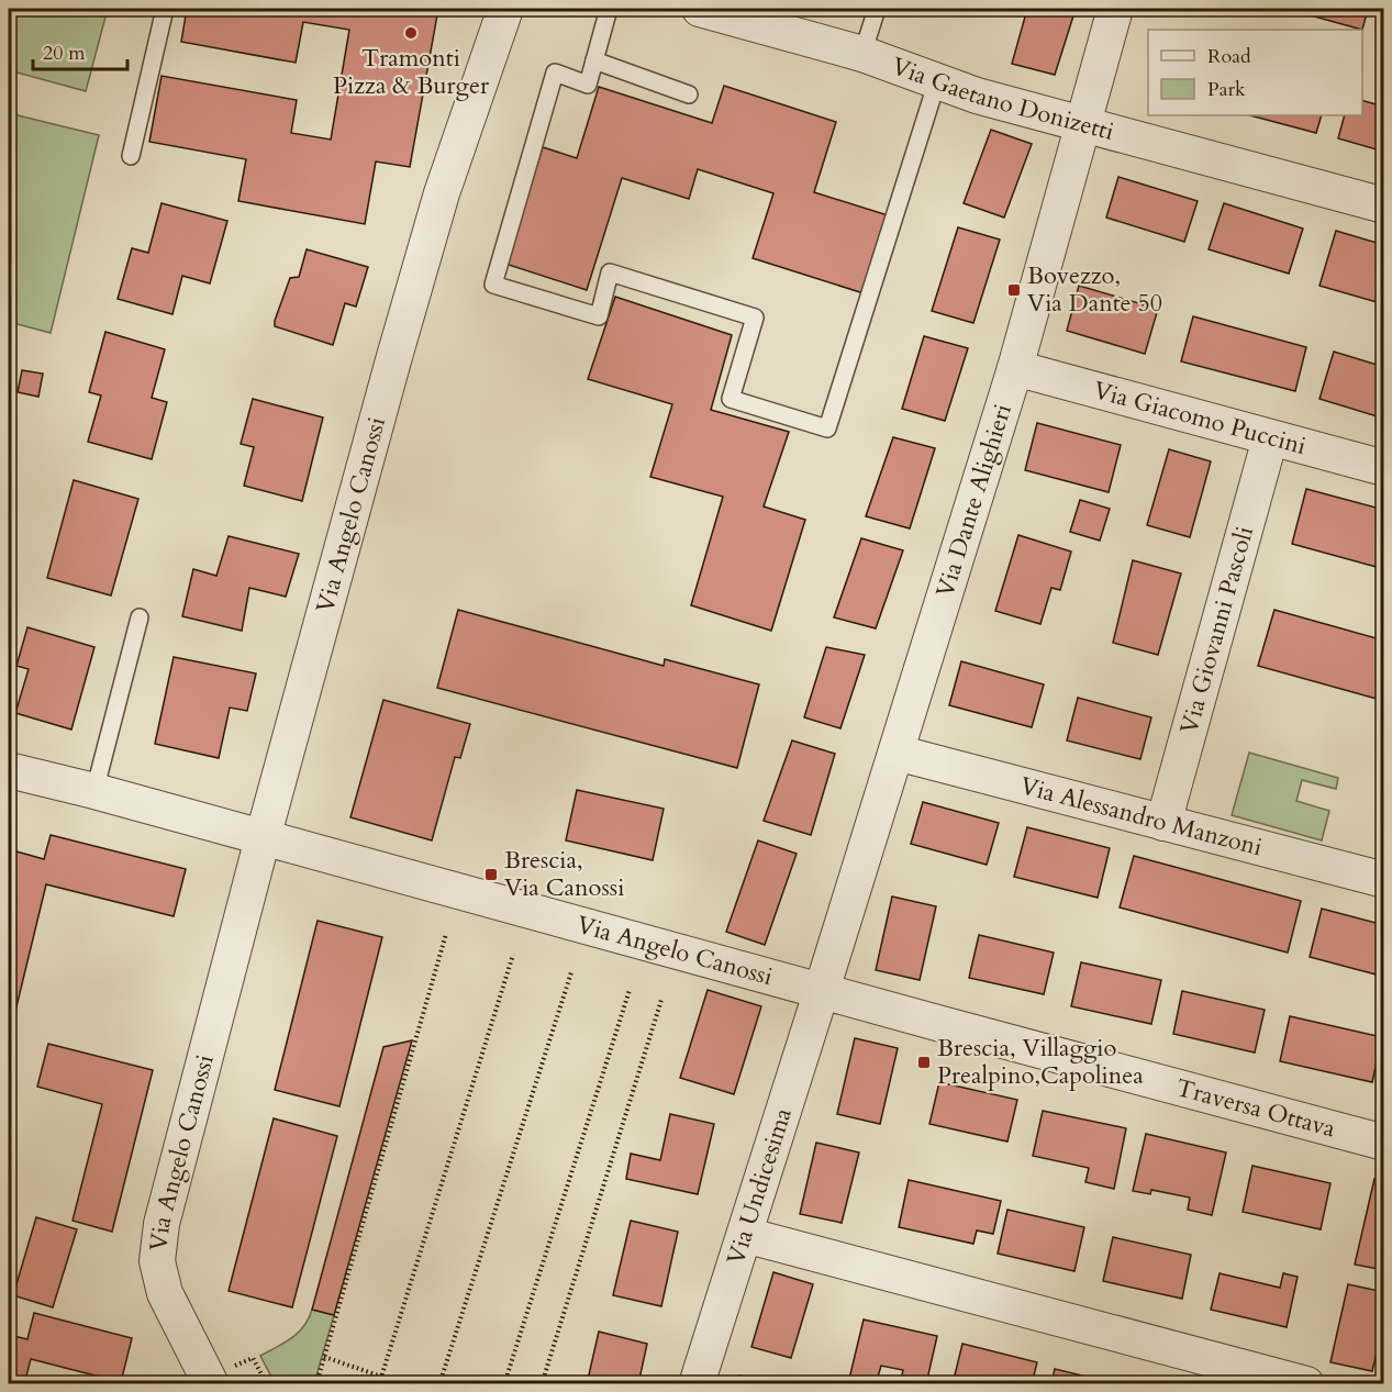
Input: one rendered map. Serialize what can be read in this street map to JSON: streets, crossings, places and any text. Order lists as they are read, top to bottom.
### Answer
{
  "streets": {
    "street": [
      "Via Gaetano Donizetti",
      "Via Giacomo Puccini",
      "Via Dante Alighieri",
      "Via Angelo Canossi",
      "Via Giovanni Pascoli",
      "Via Alessandro Manzoni",
      "Traversa Ottava",
      "Via Undicesima"
    ]
  },
  "crossings": [
    ["Via Gaetano Donizetti", "Via Dante Alighieri"],
    ["Via Giacomo Puccini", "Via Dante Alighieri"],
    ["Via Giacomo Puccini", "Via Giovanni Pascoli"],
    ["Via Dante Alighieri", "Via Angelo Canossi"],
    ["Via Dante Alighieri", "Via Alessandro Manzoni"],
    ["Via Dante Alighieri", "Traversa Ottava"],
    ["Via Dante Alighieri", "Via Undicesima"],
    ["Via Angelo Canossi", "Traversa Ottava"],
    ["Via Angelo Canossi", "Via Undicesima"],
    ["Via Giovanni Pascoli", "Via Alessandro Manzoni"],
    ["Traversa Ottava", "Via Undicesima"]
  ],
  "places": {
    "other": ["Tramonti Pizza & Burger"],
    "transit": ["Bovezzo, Via Dante 50", "Brescia, Via Canossi", "Brescia, Villaggio Prealpino,Capolinea"]
  },
  "legend": ["Road", "Park"],
  "scale_bar": "20 m"
}
